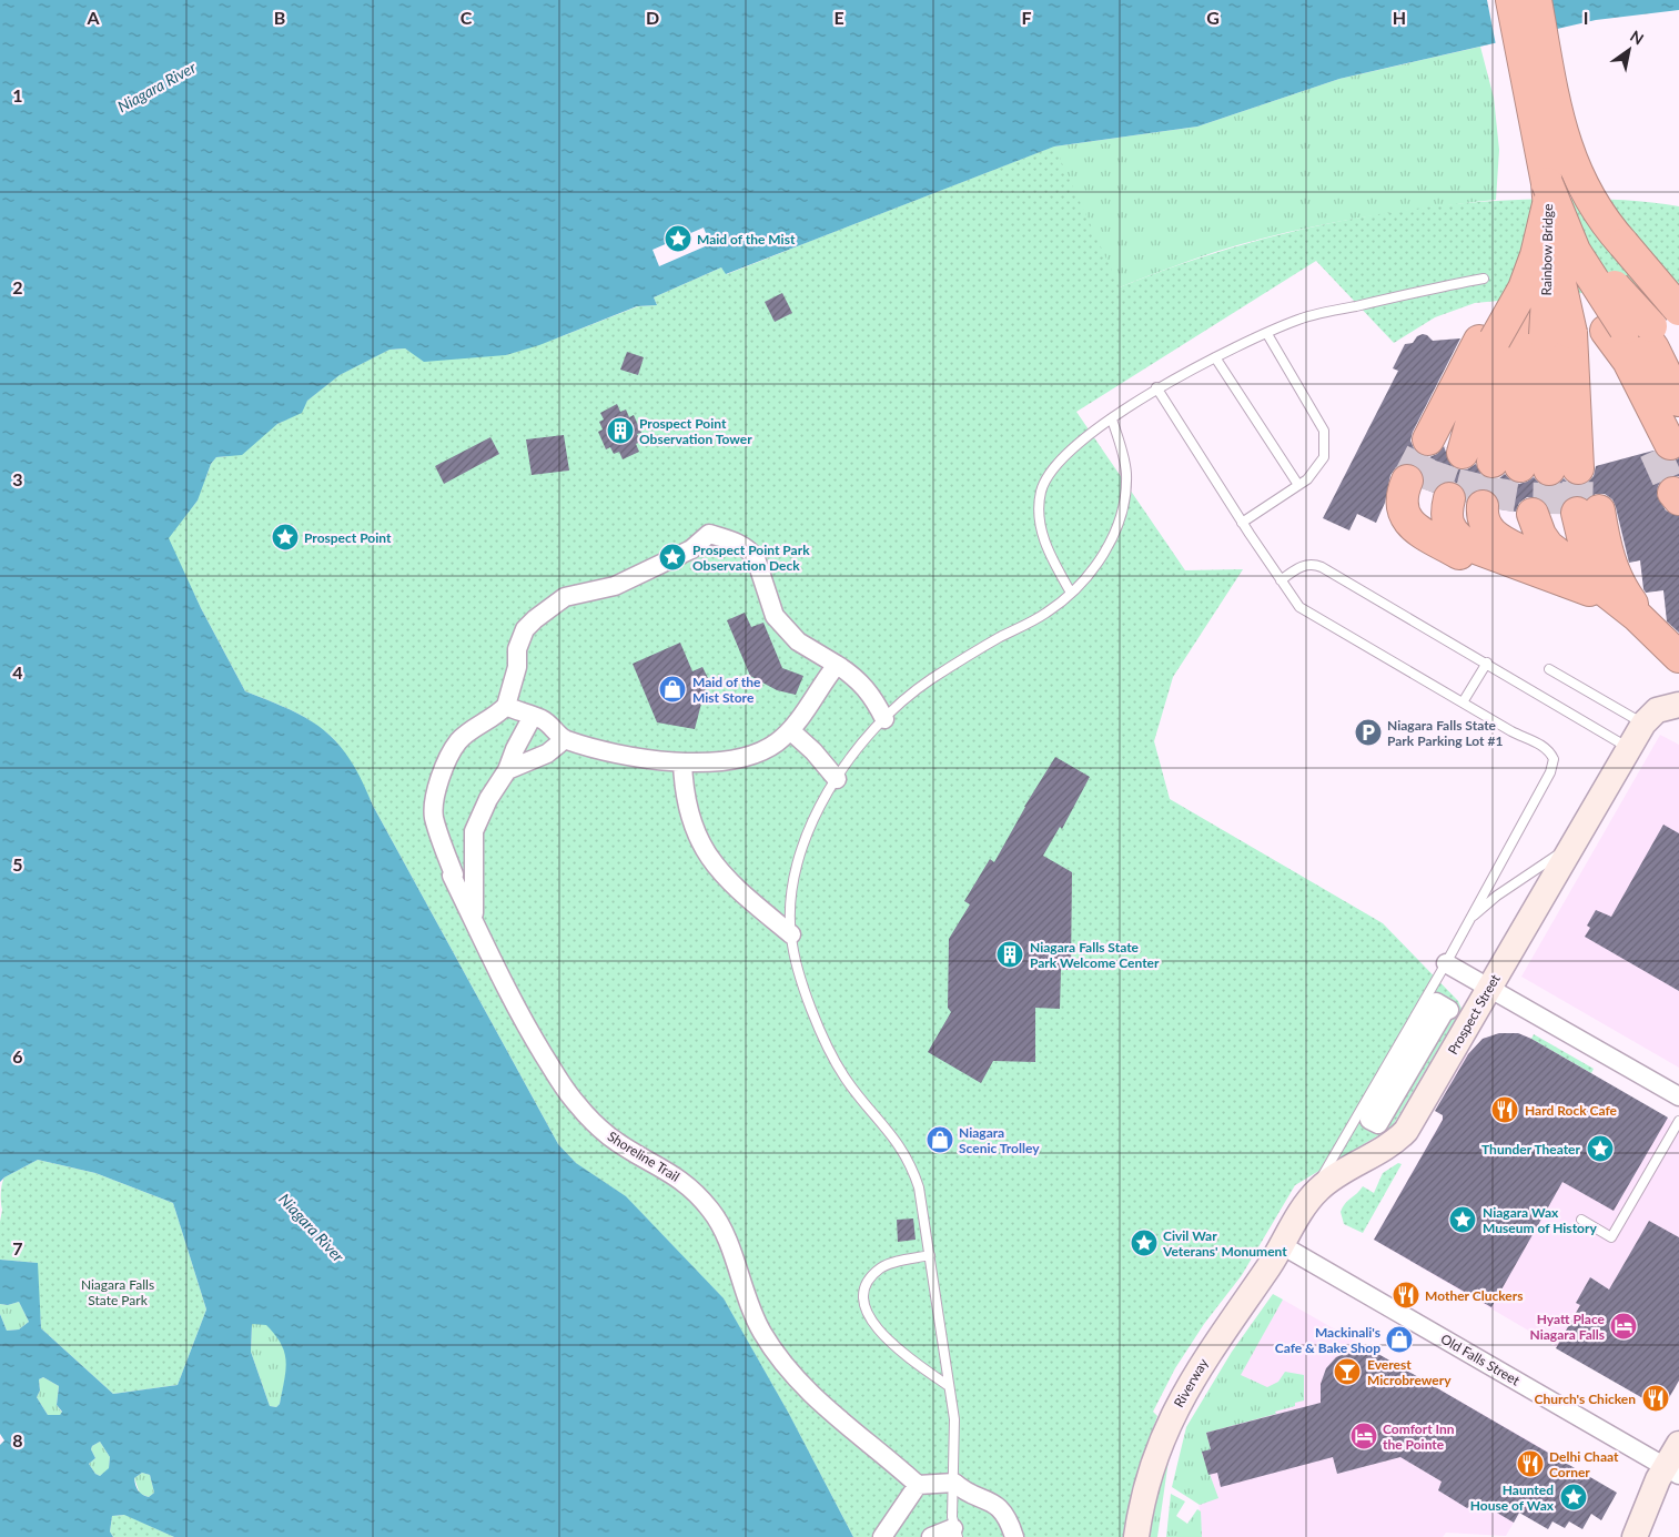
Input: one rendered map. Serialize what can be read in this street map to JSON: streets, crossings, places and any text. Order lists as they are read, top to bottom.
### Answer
{
  "streets": {
    "highway": ["Rainbow Bridge"],
    "main road": ["Prospect Street", "Riverway"],
    "street": ["Shoreline Trail", "Old Falls Street"]
  },
  "crossings": [
    ["Prospect Street", "Old Falls Street"],
    ["Prospect Street", "Riverway"],
    ["Old Falls Street", "Riverway"]
  ],
  "water": ["Niagara River"],
  "parks": ["Niagara Falls State Park"],
  "places": {
    "place": [
      "Maid of the Mist",
      "Prospect Point",
      "Prospect Point Park Observation Deck",
      "Thunder Theater",
      "Niagara Wax Museum of History",
      "Civil War Veterans' Monument",
      "Haunted House of Wax"
    ],
    "building": ["Prospect Point Observation Tower", "Niagara Falls State Park Welcome Center"],
    "shop": ["Maid of the Mist Store", "Niagara Scenic Trolley", "Mackinali's Cafe & Bake Shop"],
    "parking": ["Niagara Falls State Park Parking Lot #1"],
    "restaurant": [
      "Hard Rock Cafe",
      "Mother Cluckers",
      "Church's Chicken",
      "Delhi Chaat Corner"
    ],
    "hotel": ["Hyatt Place Niagara Falls", "Comfort Inn the Pointe"],
    "bar": ["Everest Microbrewery"]
  },
  "north": "top right",
  "grid": {
    "columns": [
      "A",
      "B",
      "C",
      "D",
      "E",
      "F",
      "G",
      "H",
      "I"
    ],
    "rows": [
      "1",
      "2",
      "3",
      "4",
      "5",
      "6",
      "7",
      "8"
    ]
  }
}
